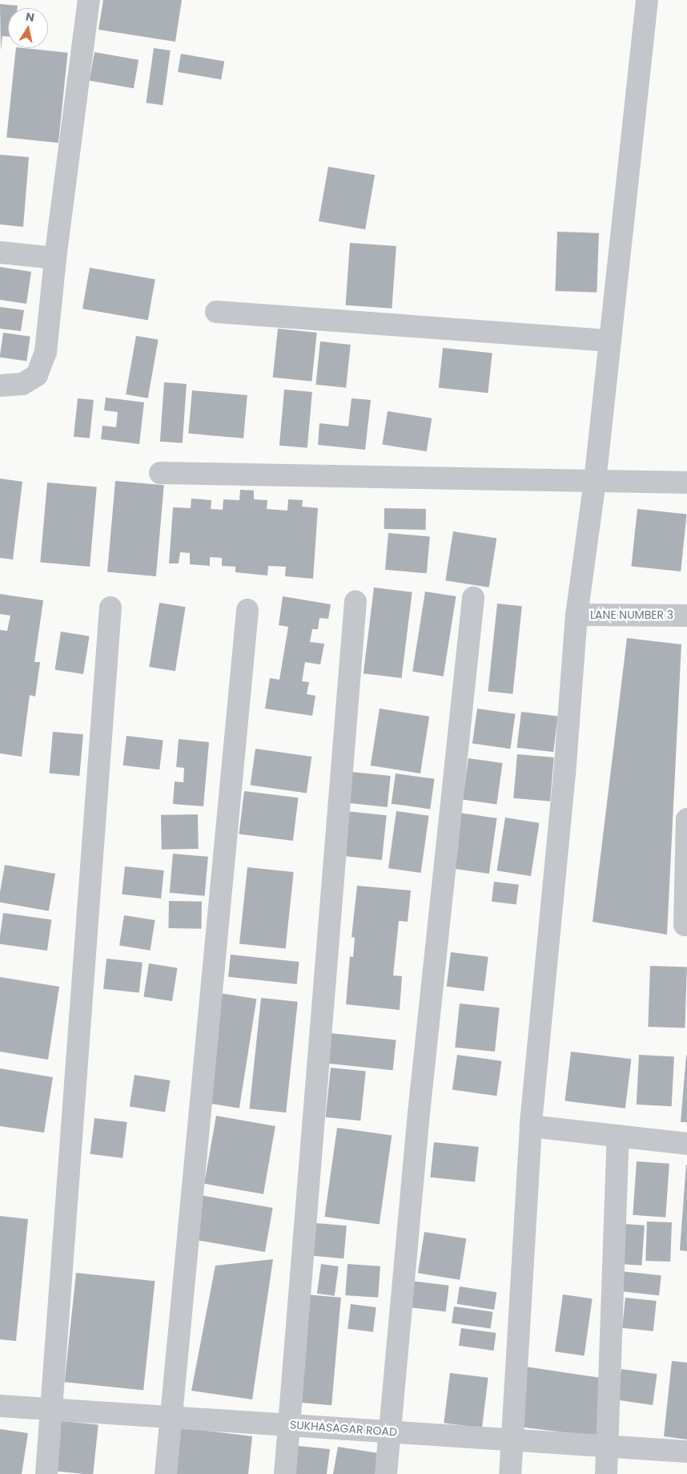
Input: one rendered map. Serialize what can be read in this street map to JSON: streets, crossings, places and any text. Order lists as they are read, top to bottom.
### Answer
{
  "streets": {
    "street": ["LANE NUMBER 3", "SUKHASAGAR ROAD"]
  },
  "north": "top"
}
